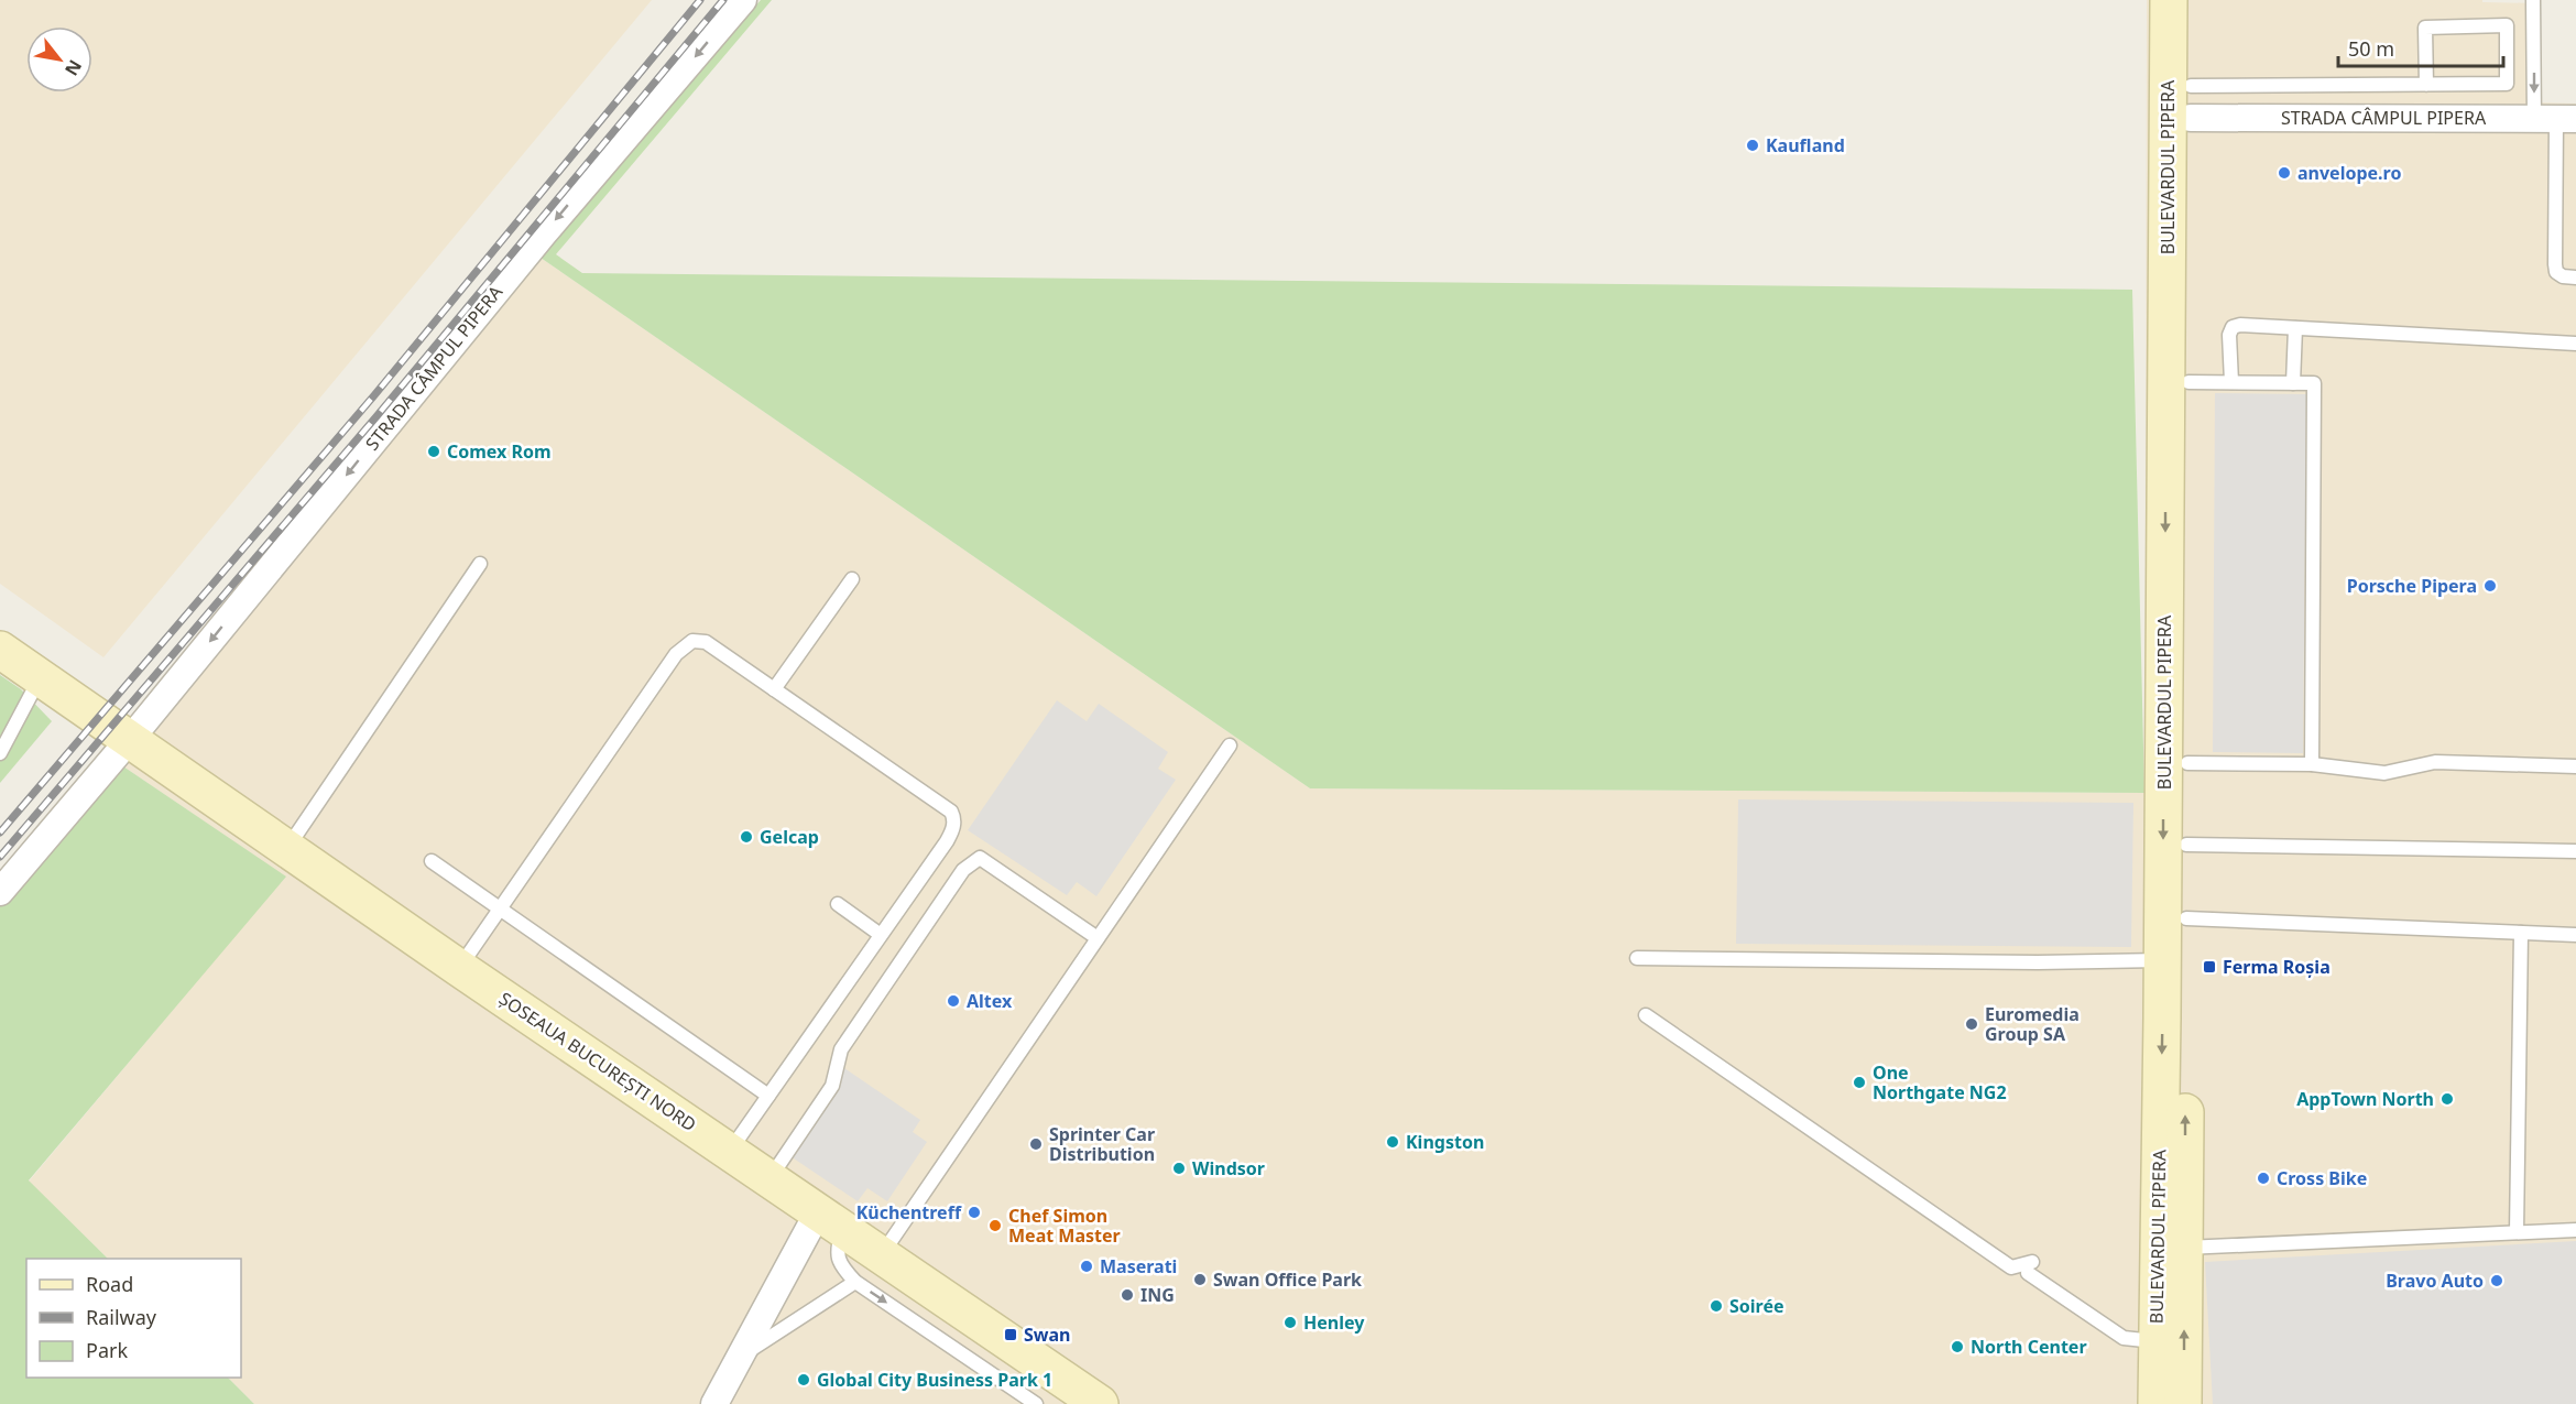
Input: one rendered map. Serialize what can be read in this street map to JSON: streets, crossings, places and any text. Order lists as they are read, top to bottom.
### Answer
{
  "streets": {
    "main road": ["BULEVARDUL PIPERA", "ȘOSEAUA BUCUREȘTI NORD"],
    "street": ["STRADA CÂMPUL PIPERA"]
  },
  "crossings": [
    ["STRADA CÂMPUL PIPERA", "BULEVARDUL PIPERA"],
    ["STRADA CÂMPUL PIPERA", "ȘOSEAUA BUCUREȘTI NORD"]
  ],
  "one_way": ["STRADA CÂMPUL PIPERA"],
  "places": {
    "other": [
      "Kaufland",
      "anvelope.ro",
      "Comex Rom",
      "Porsche Pipera",
      "Gelcap",
      "Altex",
      "Euromedia Group SA",
      "One Northgate NG2",
      "AppTown North",
      "Kingston",
      "Sprinter Car Distribution",
      "Windsor",
      "Cross Bike",
      "Küchentreff",
      "Chef Simon Meat Master",
      "Maserati",
      "Swan Office Park",
      "Bravo Auto",
      "ING",
      "Soirée",
      "Henley",
      "North Center",
      "Global City Business Park 1"
    ],
    "transit": ["Ferma Roșia", "Swan"]
  },
  "legend": ["Road", "Railway", "Park"],
  "scale_bar": "50 m",
  "north": "bottom right"
}
